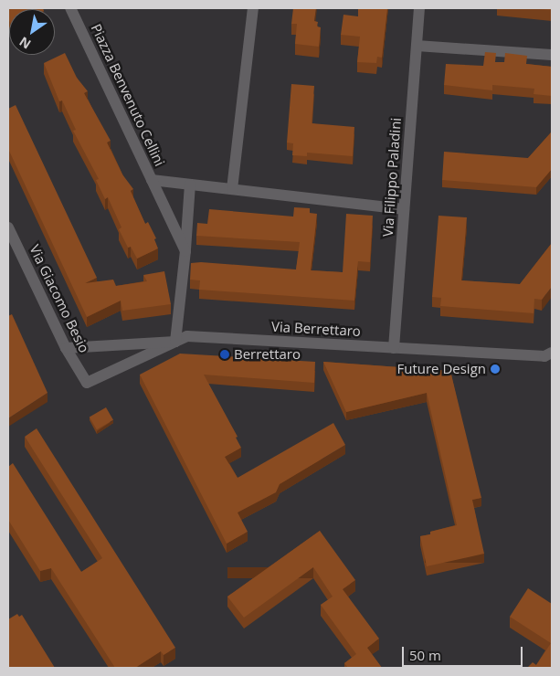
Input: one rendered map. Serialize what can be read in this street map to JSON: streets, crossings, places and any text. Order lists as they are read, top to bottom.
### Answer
{
  "streets": {
    "street": [
      "Piazza Benvenuto Cellini",
      "Via Filippo Paladini",
      "Via Giacomo Besio",
      "Via Berrettaro"
    ]
  },
  "crossings": [
    ["Piazza Benvenuto Cellini", "Via Filippo Paladini"],
    ["Via Filippo Paladini", "Via Berrettaro"],
    ["Via Giacomo Besio", "Via Berrettaro"]
  ],
  "places": ["Berrettaro", "Future Design"],
  "scale_bar": "50 m",
  "north": "bottom left"
}
